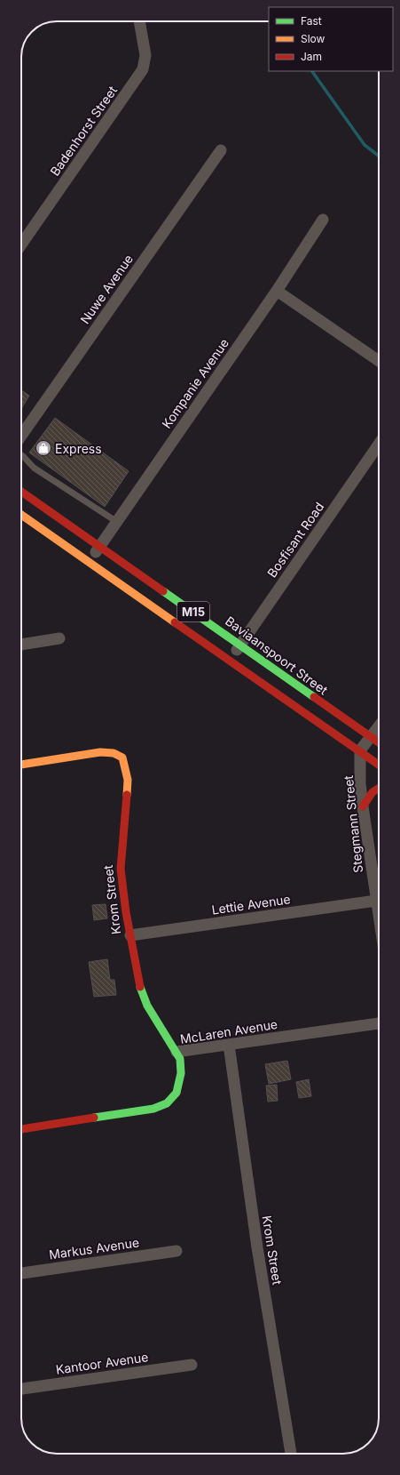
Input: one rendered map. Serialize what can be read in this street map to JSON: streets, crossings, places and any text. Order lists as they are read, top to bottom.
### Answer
{
  "streets": {
    "main road": [
      "M15",
      "Baviaanspoort Street",
      "Krom Street",
      "McLaren Avenue"
    ],
    "street": [
      "Badenhorst Street",
      "Nuwe Avenue",
      "Kompanie Avenue",
      "Bosfisant Road",
      "Stegmann Street",
      "Lettie Avenue",
      "Markus Avenue",
      "Kantoor Avenue"
    ]
  },
  "crossings": [
    ["Kompanie Avenue", "M15"],
    ["Kompanie Avenue", "Baviaanspoort Street"],
    ["Bosfisant Road", "M15"],
    ["Bosfisant Road", "Baviaanspoort Street"],
    ["M15", "Stegmann Street"],
    ["Stegmann Street", "Lettie Avenue"],
    ["Krom Street", "Lettie Avenue"],
    ["Krom Street", "McLaren Avenue"]
  ],
  "places": {
    "shop": ["Express"]
  },
  "legend": ["Fast", "Slow", "Jam"]
}
